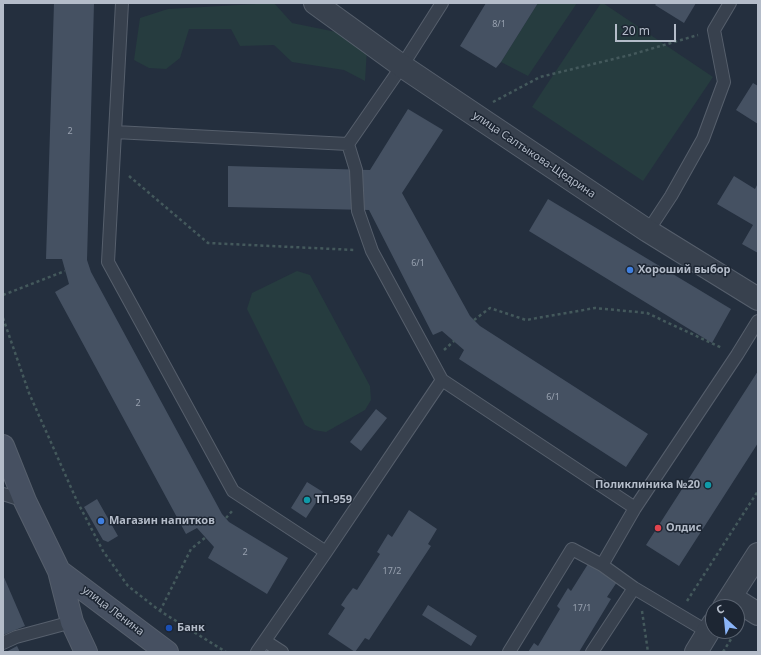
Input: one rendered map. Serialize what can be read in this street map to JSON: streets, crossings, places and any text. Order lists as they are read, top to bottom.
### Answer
{
  "streets": {
    "street": ["улица Салтыкова-Щедрина", "улица Ленина"]
  },
  "places": [
    "Хороший выбор",
    "Поликлиника №20",
    "ТП-959",
    "Магазин напитков",
    "Олдис",
    "Банк"
  ],
  "house_numbers": [
    "8/1",
    "2",
    "6/1",
    "6/1",
    "2",
    "2",
    "17/2",
    "17/1"
  ],
  "scale_bar": "20 m",
  "north": "top left"
}
